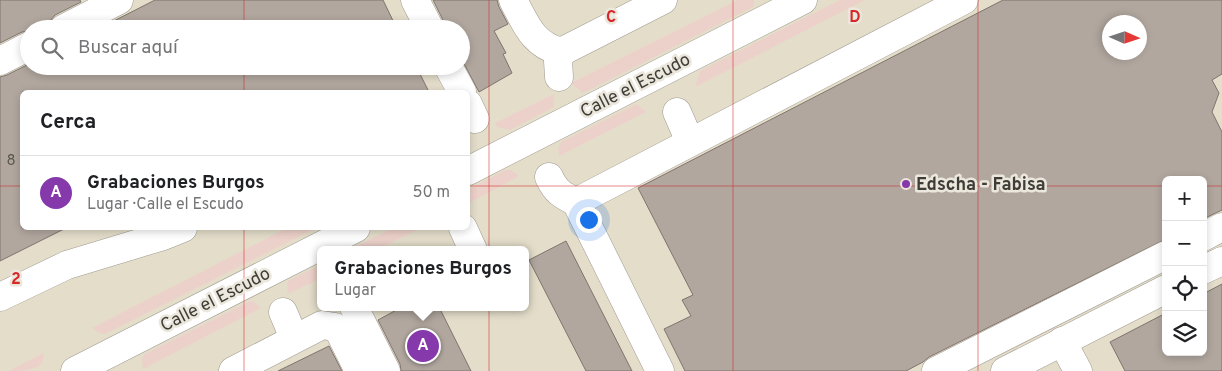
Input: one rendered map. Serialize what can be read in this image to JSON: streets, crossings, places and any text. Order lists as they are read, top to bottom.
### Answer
{
  "streets": {
    "street": ["Calle el Escudo"]
  },
  "places": ["Edscha - Fabisa"],
  "house_numbers": ["8"],
  "north": "right",
  "page": {
    "search": "Buscar aquí",
    "heading": "Cerca",
    "list": [
      {
        "mark": "A",
        "name": "Grabaciones Burgos",
        "note": "Lugar · Calle el Escudo",
        "value": "50 m"
      }
    ],
    "map_buttons": ["+", "−"],
    "popup": ["Grabaciones Burgos", "Lugar"],
    "pins": "A"
  },
  "grid": {
    "columns": ["C", "D"],
    "rows": ["2"]
  }
}
